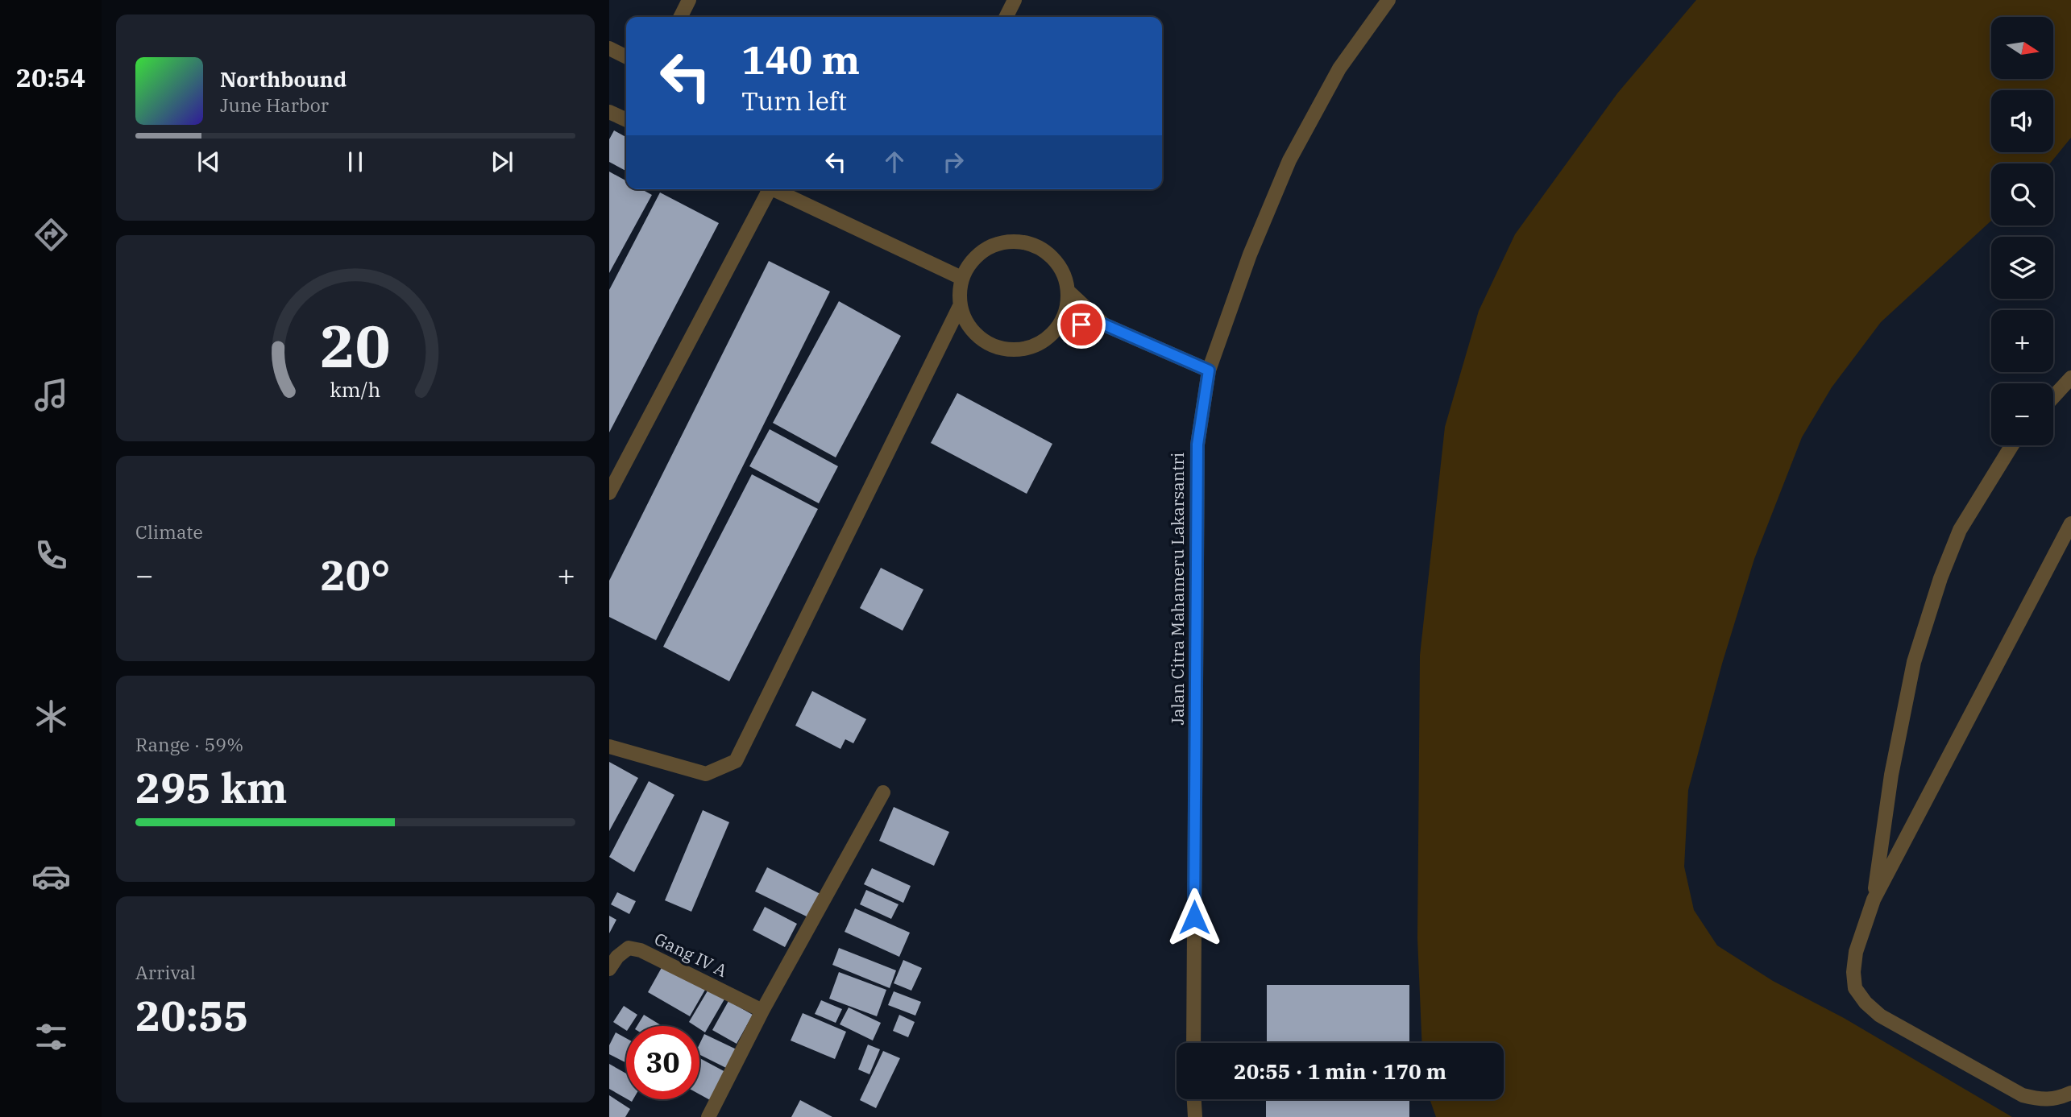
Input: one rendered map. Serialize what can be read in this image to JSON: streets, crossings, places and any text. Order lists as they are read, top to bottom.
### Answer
{
  "streets": {
    "street": ["Jalan Citra Mahameru Lakarsantri", "Gang IV A"]
  },
  "north": "right",
  "page": {
    "tabs": "20:54",
    "map_buttons": ["+", "−"],
    "turn": ["140 m", "Turn left"],
    "song": ["Northbound", "June Harbor"],
    "tile": [
      "Climate",
      ["Range · 59%", "295 km"],
      ["Arrival", "20:55"]
    ],
    "heat": ["−", "20°", "+"],
    "limit": "30",
    "trip": "20:55 · 1 min · 170 m",
    "gauge": ["20", "km/h"]
  }
}
